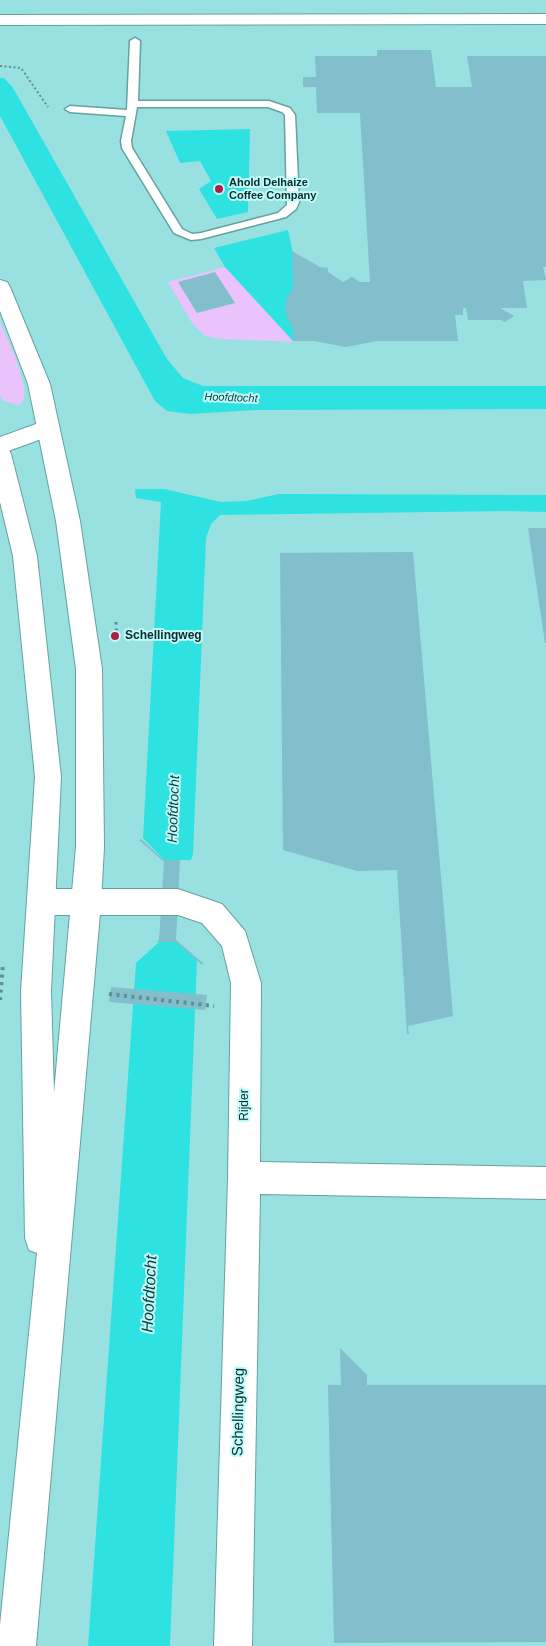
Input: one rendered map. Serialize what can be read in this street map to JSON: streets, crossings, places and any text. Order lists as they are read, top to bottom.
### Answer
{
  "streets": {
    "main road": ["Rijder", "Schellingweg"]
  },
  "crossings": [
    ["Rijder", "Schellingweg"]
  ],
  "water": ["Hoofdtocht"],
  "places": ["Ahold Delhaize Coffee Company", "Schellingweg"]
}
